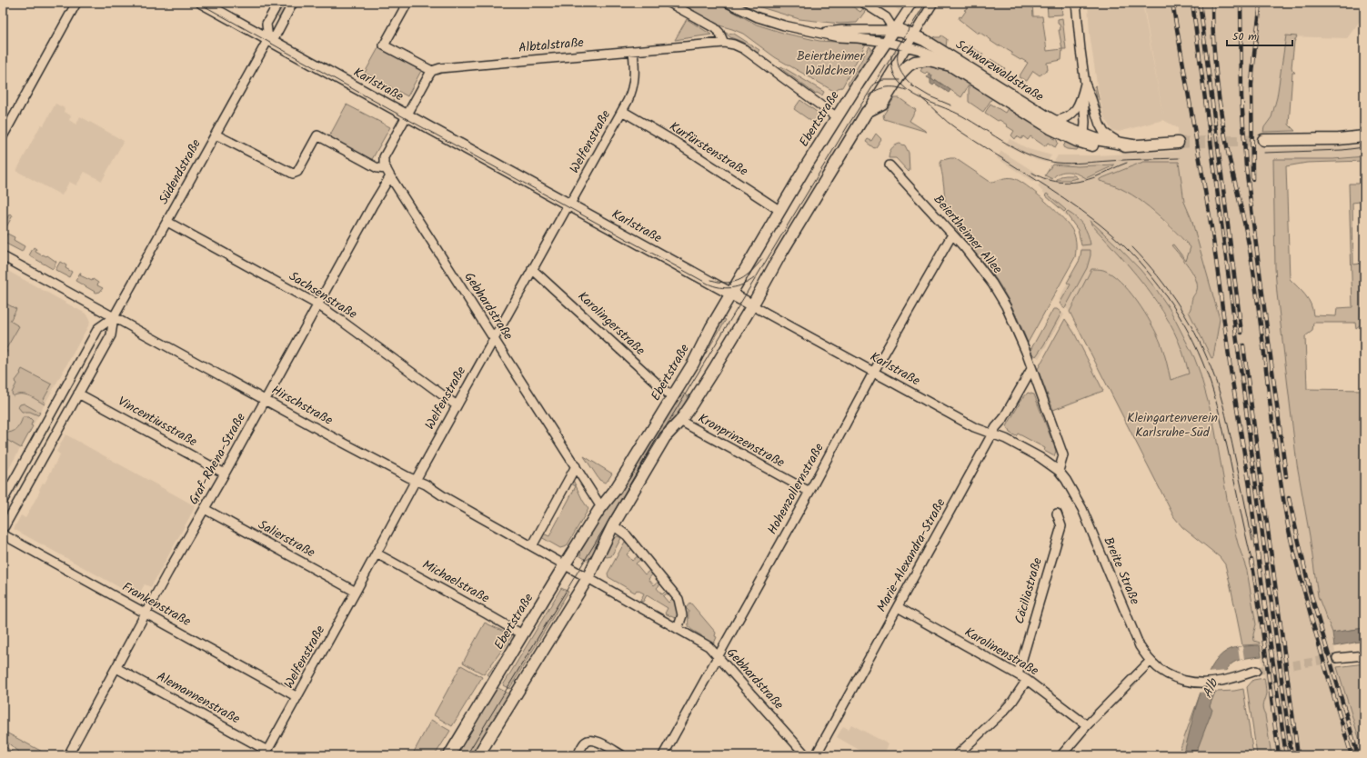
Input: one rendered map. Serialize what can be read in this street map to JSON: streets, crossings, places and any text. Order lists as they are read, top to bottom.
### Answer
{
  "streets": {
    "main road": ["Schwarzwaldstraße", "Karlstraße", "Ebertstraße"],
    "street": [
      "Albtalstraße",
      "Welfenstraße",
      "Kurfürstenstraße",
      "Südendstraße",
      "Beiertheimer Allee",
      "Sachsenstraße",
      "Gebhardstraße",
      "Karolingerstraße",
      "Hirschstraße",
      "Vincentiusstraße",
      "Kronprinzenstraße",
      "Graf-Rhena-Straße",
      "Hohenzollernstraße",
      "Salierstraße",
      "Marie-Alexandra-Straße",
      "Breite Straße",
      "Michaelstraße",
      "Cäciliastraße",
      "Frankenstraße",
      "Karolinenstraße",
      "Alemannenstraße"
    ]
  },
  "crossings": [
    ["Albtalstraße", "Welfenstraße"],
    ["Schwarzwaldstraße", "Ebertstraße"],
    ["Karlstraße", "Ebertstraße"],
    ["Karlstraße", "Welfenstraße"],
    ["Karlstraße", "Südendstraße"],
    ["Karlstraße", "Hohenzollernstraße"],
    ["Karlstraße", "Marie-Alexandra-Straße"],
    ["Karlstraße", "Breite Straße"],
    ["Ebertstraße", "Kurfürstenstraße"],
    ["Ebertstraße", "Gebhardstraße"],
    ["Ebertstraße", "Karolingerstraße"],
    ["Ebertstraße", "Hirschstraße"],
    ["Ebertstraße", "Michaelstraße"],
    ["Welfenstraße", "Kurfürstenstraße"],
    ["Welfenstraße", "Sachsenstraße"],
    ["Welfenstraße", "Gebhardstraße"],
    ["Welfenstraße", "Karolingerstraße"],
    ["Welfenstraße", "Hirschstraße"],
    ["Welfenstraße", "Salierstraße"],
    ["Welfenstraße", "Michaelstraße"],
    ["Welfenstraße", "Frankenstraße"],
    ["Welfenstraße", "Alemannenstraße"],
    ["Südendstraße", "Sachsenstraße"],
    ["Südendstraße", "Hirschstraße"],
    ["Südendstraße", "Vincentiusstraße"],
    ["Beiertheimer Allee", "Hohenzollernstraße"],
    ["Beiertheimer Allee", "Marie-Alexandra-Straße"],
    ["Sachsenstraße", "Graf-Rhena-Straße"],
    ["Gebhardstraße", "Hirschstraße"],
    ["Gebhardstraße", "Graf-Rhena-Straße"],
    ["Gebhardstraße", "Hohenzollernstraße"],
    ["Hirschstraße", "Graf-Rhena-Straße"],
    ["Vincentiusstraße", "Graf-Rhena-Straße"],
    ["Kronprinzenstraße", "Hohenzollernstraße"],
    ["Graf-Rhena-Straße", "Salierstraße"],
    ["Graf-Rhena-Straße", "Frankenstraße"],
    ["Graf-Rhena-Straße", "Alemannenstraße"],
    ["Marie-Alexandra-Straße", "Karolinenstraße"],
    ["Cäciliastraße", "Karolinenstraße"]
  ],
  "water": ["Alb"],
  "parks": ["Beiertheimer Wäldchen", "Kleingartenverein Karlsruhe-Süd"],
  "scale_bar": "50 m"
}
